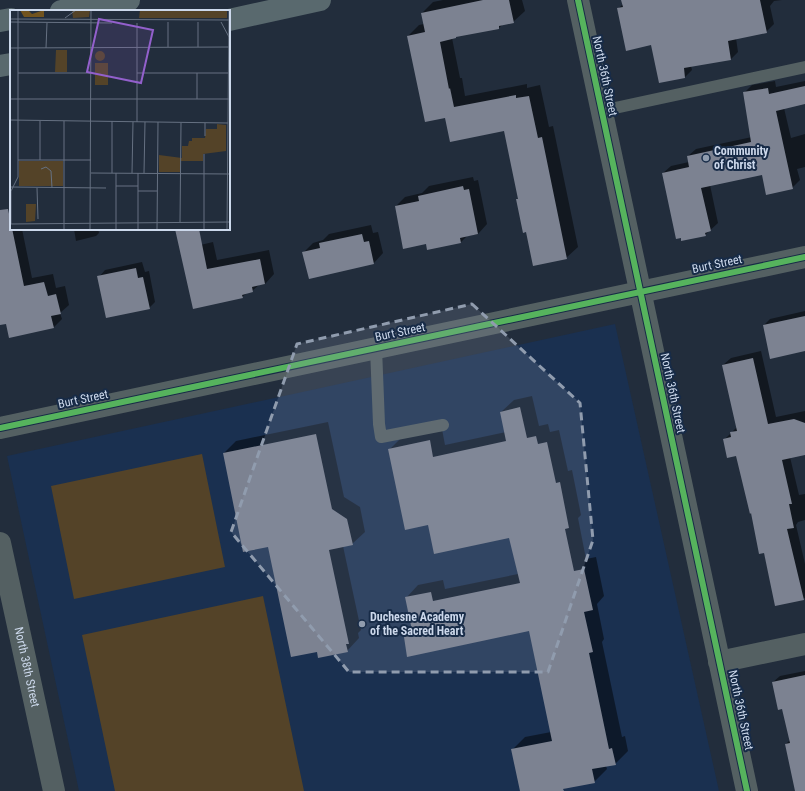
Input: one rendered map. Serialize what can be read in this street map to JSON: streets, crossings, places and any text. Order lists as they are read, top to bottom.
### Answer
{
  "streets": {
    "street": ["North 36th Street", "Burt Street", "North 38th Street"]
  },
  "crossings": [
    ["North 36th Street", "Burt Street"]
  ],
  "places": ["Community of Christ", "Duchesne Academy of the Sacred Heart"]
}
